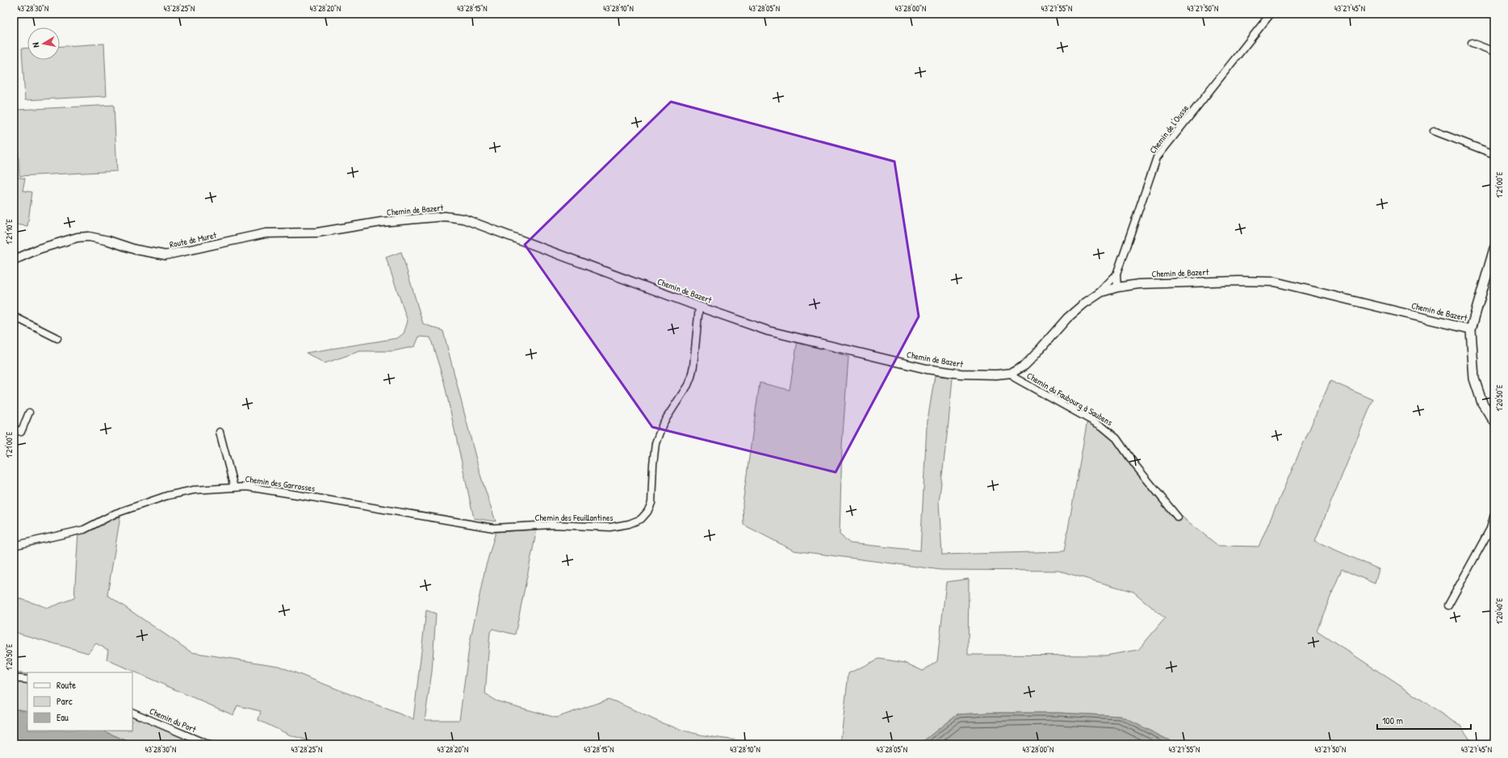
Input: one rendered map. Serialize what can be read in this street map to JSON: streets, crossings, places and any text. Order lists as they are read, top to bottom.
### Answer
{
  "streets": {
    "street": [
      "Chemin de l'Ousse",
      "Chemin de Bazert",
      "Route de Muret",
      "Chemin du Faubourg à Saubens",
      "Chemin des Garrosses",
      "Chemin des Feuillantines",
      "Chemin du Port"
    ]
  },
  "crossings": [
    ["Chemin de l'Ousse", "Chemin de Bazert"],
    ["Chemin de Bazert", "Route de Muret"],
    ["Chemin de Bazert", "Chemin du Faubourg à Saubens"],
    ["Chemin de Bazert", "Chemin des Feuillantines"],
    ["Chemin des Garrosses", "Chemin des Feuillantines"]
  ],
  "legend": ["Route", "Parc", "Eau"],
  "scale_bar": "100 m",
  "north": "left",
  "coordinates": [
    "43°28'30\"N",
    "43°28'25\"N",
    "43°28'20\"N",
    "43°28'15\"N",
    "43°28'10\"N",
    "43°28'05\"N",
    "43°28'00\"N",
    "43°27'55\"N",
    "43°27'50\"N",
    "43°27'45\"N",
    "1°21'00\"E",
    "1°21'10\"E",
    "1°20'50\"E",
    "1°20'40\"E"
  ]
}
